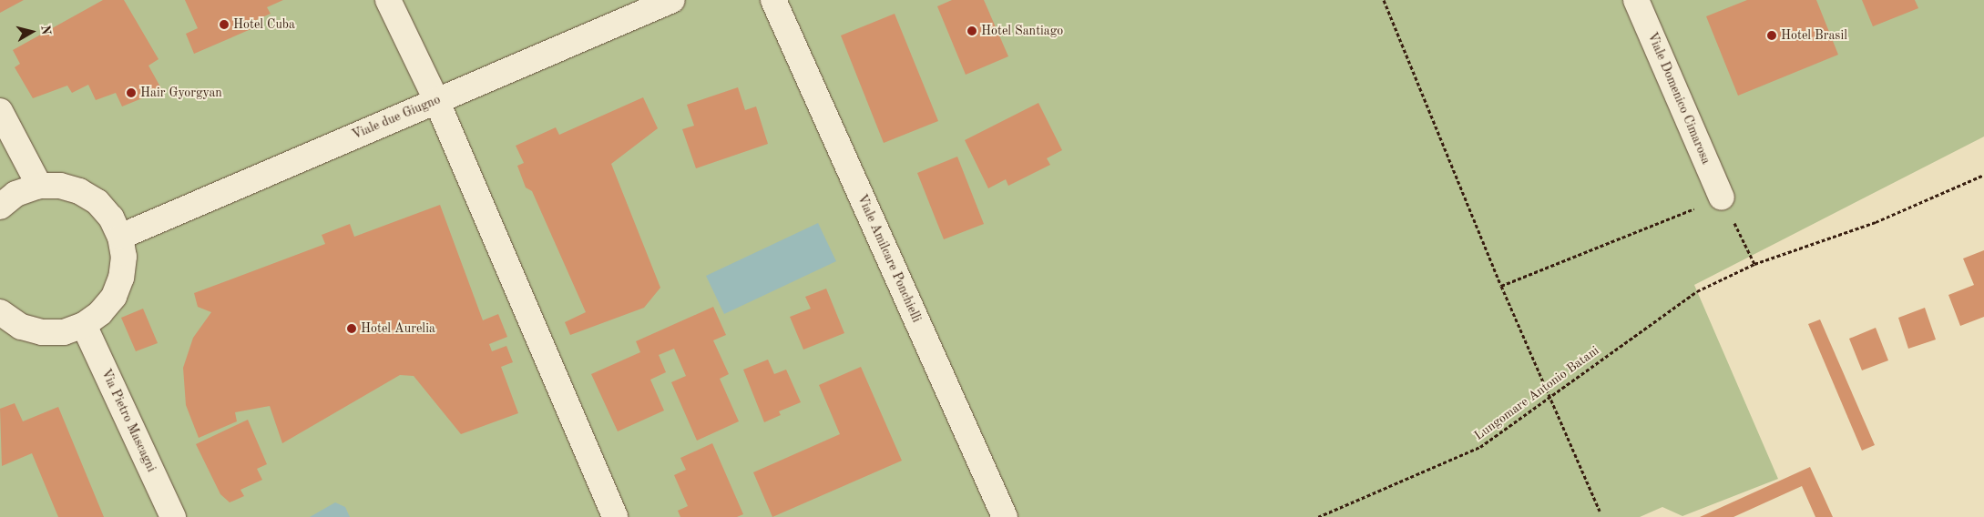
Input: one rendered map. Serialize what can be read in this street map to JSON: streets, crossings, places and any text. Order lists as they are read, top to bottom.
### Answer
{
  "streets": {
    "street": [
      "Viale Domenico Cimarosa",
      "Viale due Giugno",
      "Viale Amilcare Ponchielli",
      "Via Pietro Mascagni"
    ],
    "path": ["Lungomare Antonio Batani"]
  },
  "places": [
    "Hotel Cuba",
    "Hotel Santiago",
    "Hotel Brasil",
    "Hair Gyorgyan",
    "Hotel Aurelia"
  ],
  "north": "right"
}
